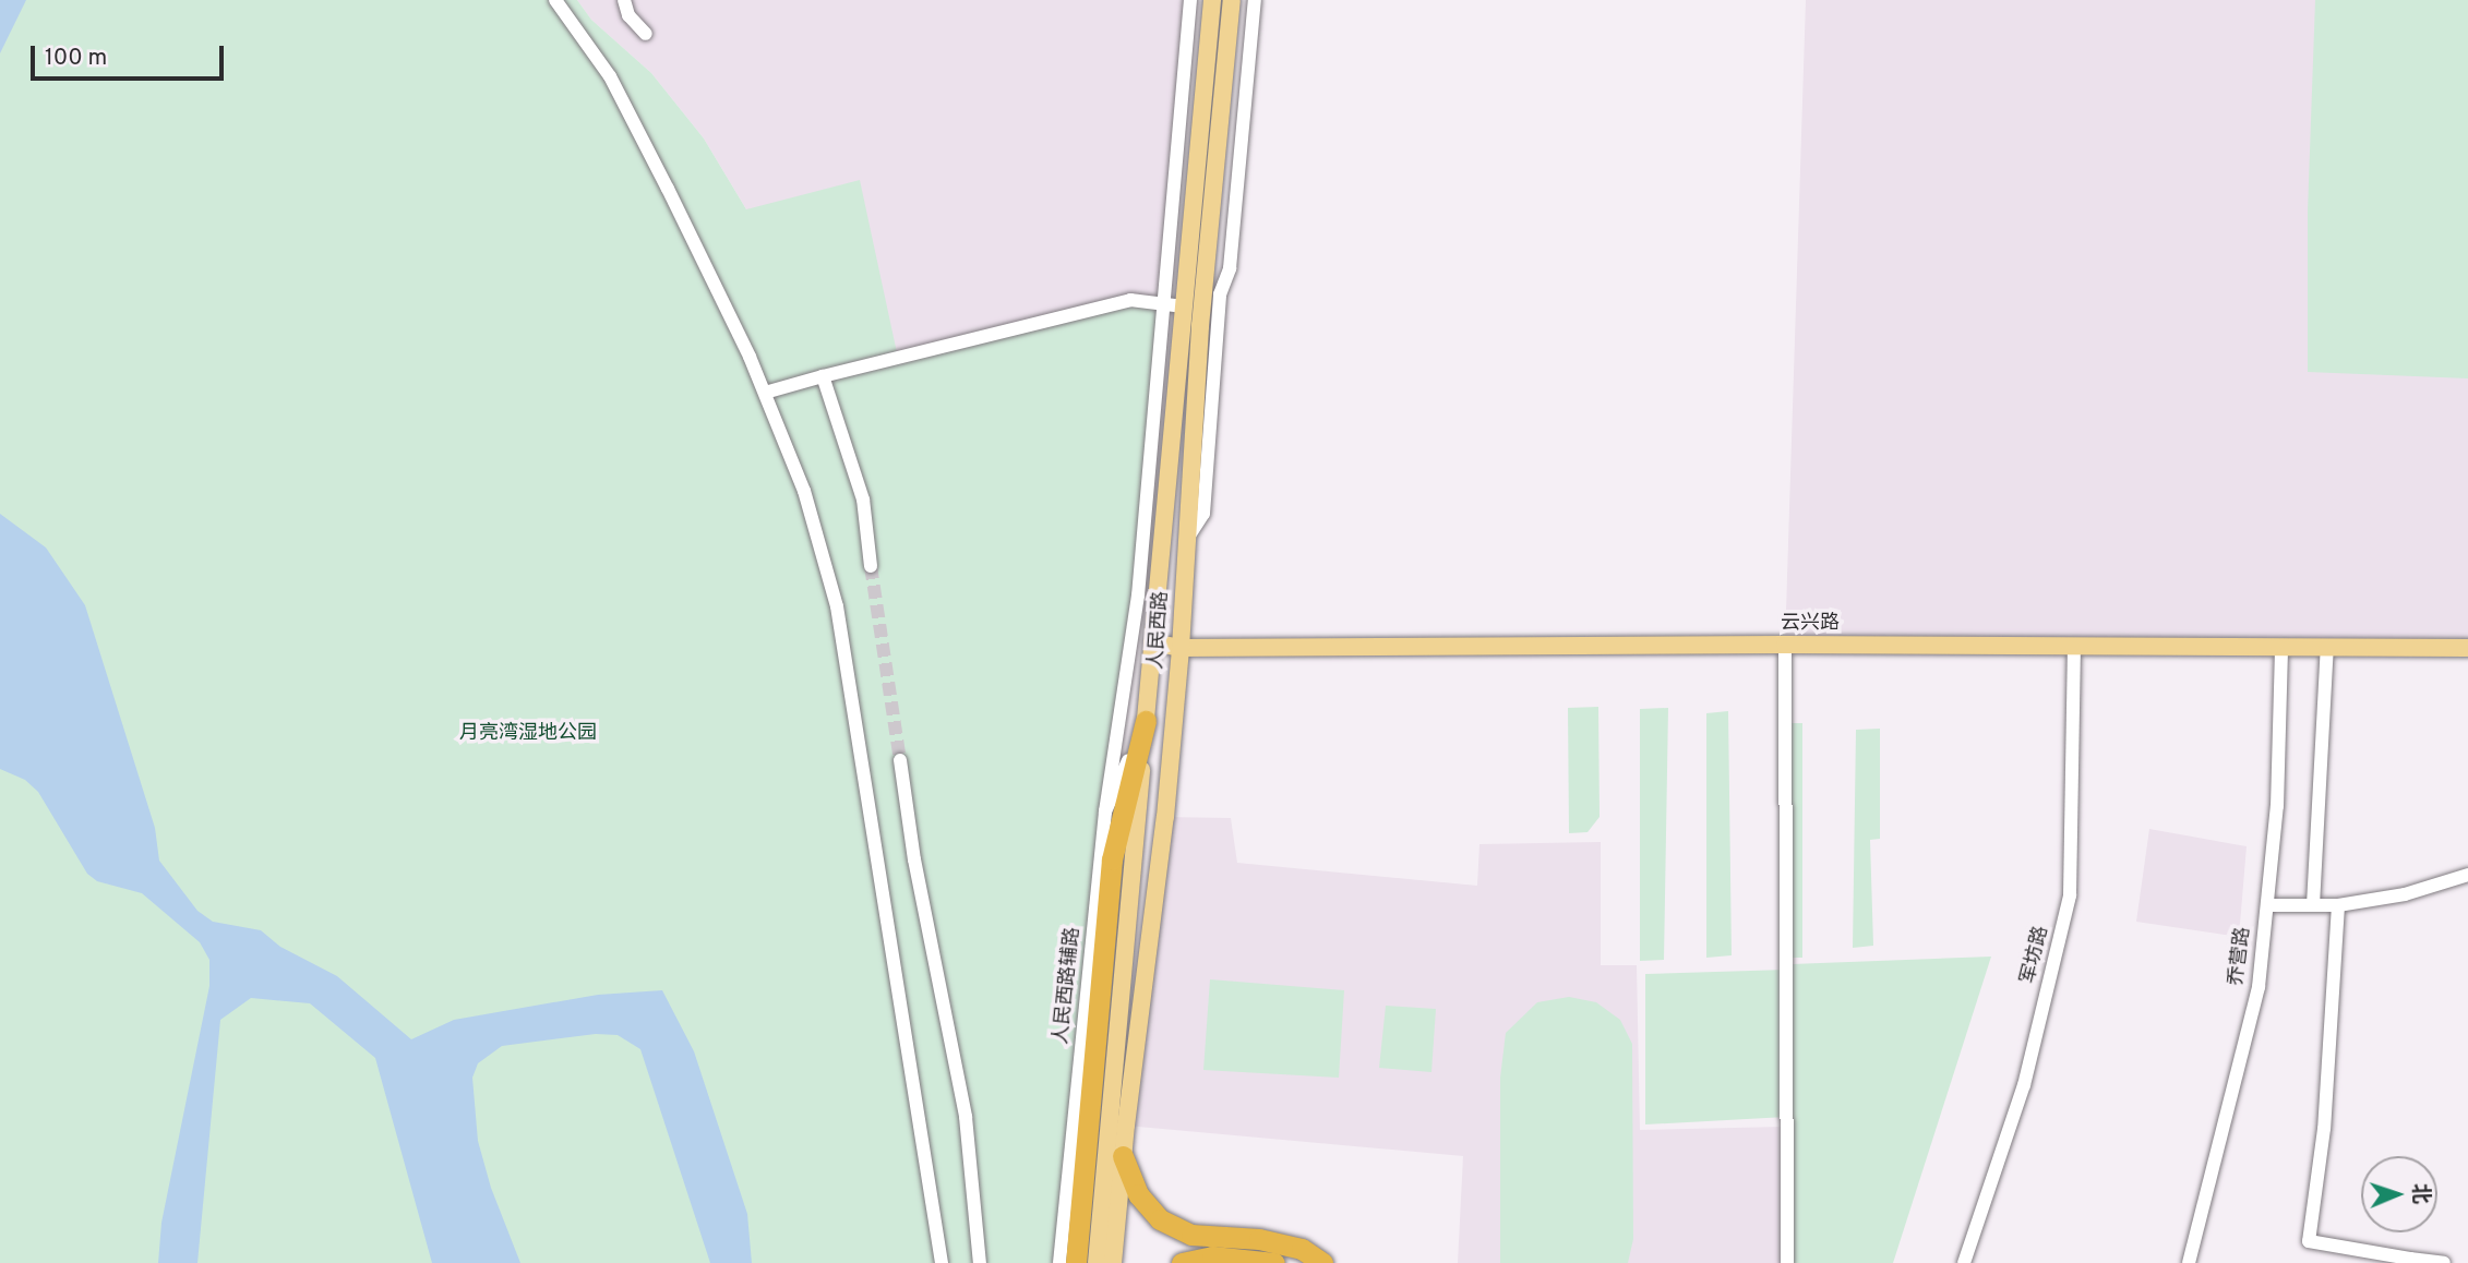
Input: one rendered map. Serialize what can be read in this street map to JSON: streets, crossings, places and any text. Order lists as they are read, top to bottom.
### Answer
{
  "streets": {
    "main road": ["云兴路", "人民西路"],
    "street": ["军坊路", "乔营路", "人民西路辅路"]
  },
  "crossings": [
    ["云兴路", "人民西路"],
    ["云兴路", "军坊路"],
    ["云兴路", "乔营路"],
    ["人民西路", "人民西路辅路"]
  ],
  "parks": ["月亮湾湿地公园"],
  "scale_bar": "100 m",
  "north": "right"
}
